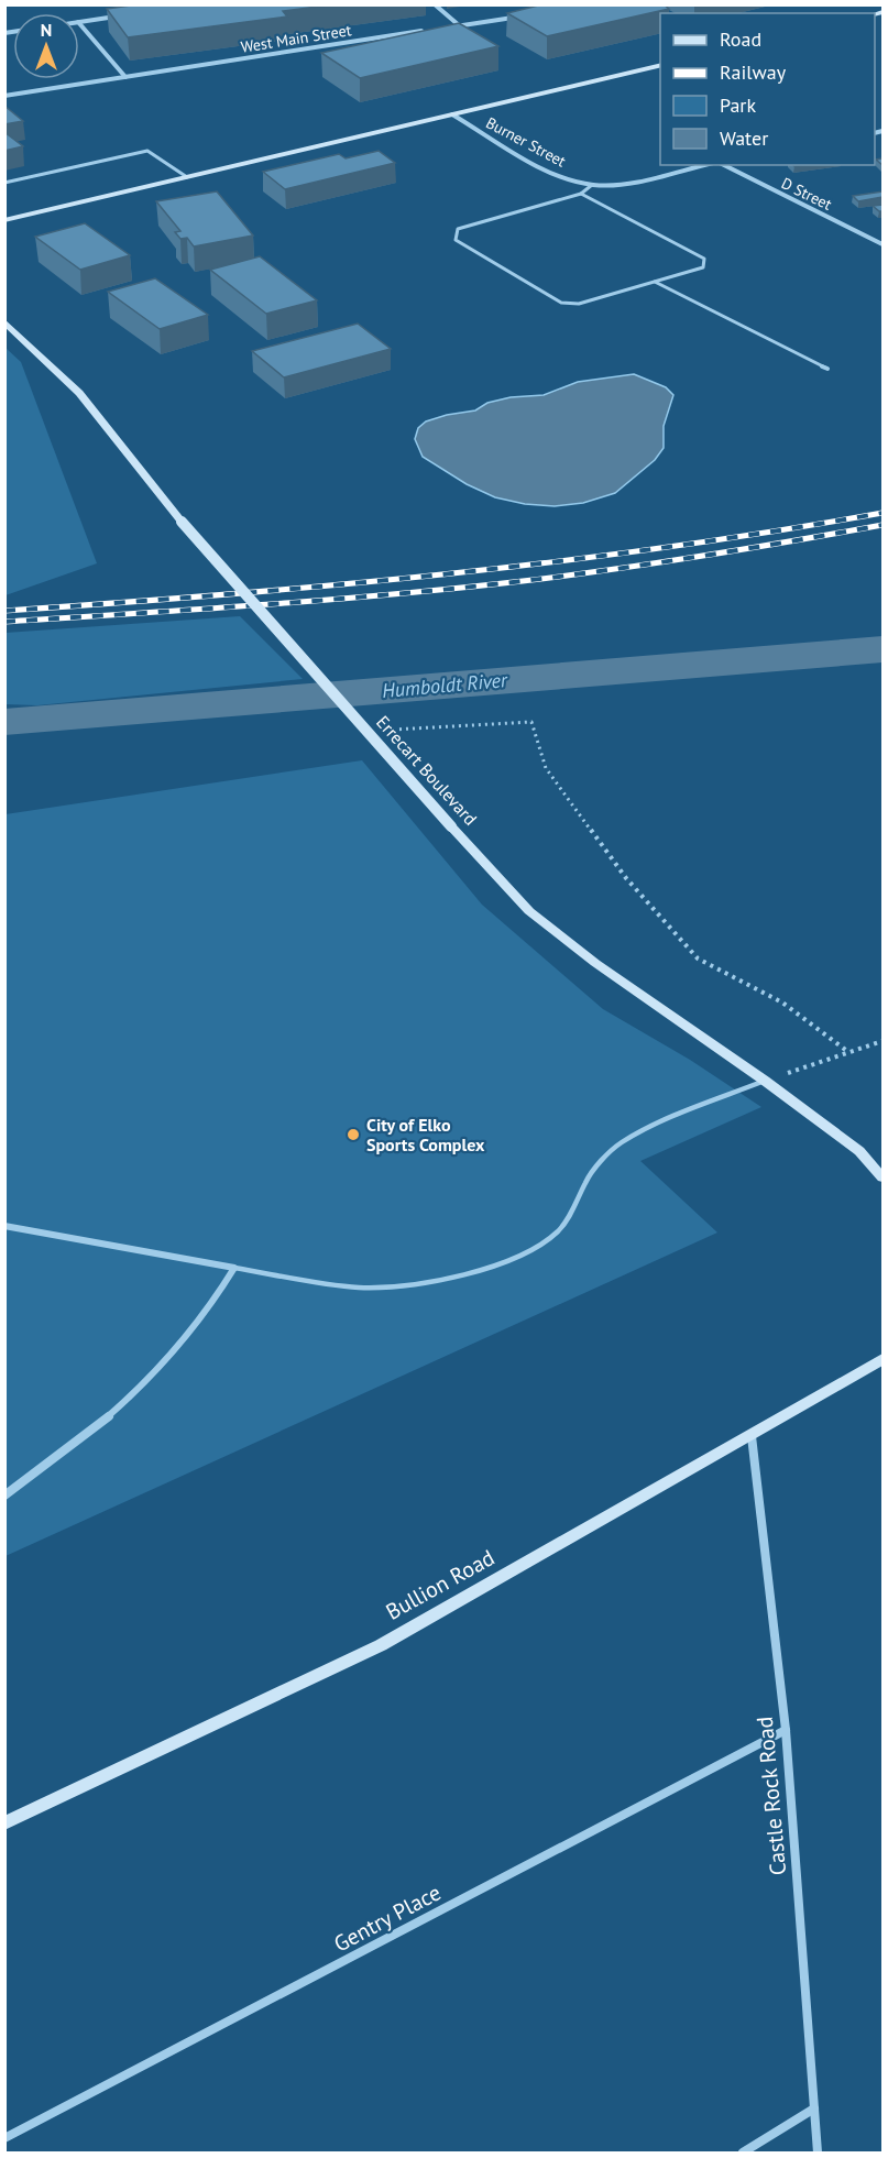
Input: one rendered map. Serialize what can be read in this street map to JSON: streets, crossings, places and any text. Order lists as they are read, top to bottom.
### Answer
{
  "streets": {
    "street": [
      "West Main Street",
      "Burner Street",
      "D Street",
      "Errecart Boulevard",
      "Bullion Road",
      "Castle Rock Road",
      "Gentry Place"
    ]
  },
  "crossings": [
    ["Bullion Road", "Castle Rock Road"],
    ["Castle Rock Road", "Gentry Place"]
  ],
  "water": ["Humboldt River"],
  "places": ["City of Elko Sports Complex"],
  "legend": [
    "Road",
    "Railway",
    "Park",
    "Water"
  ],
  "north": "top"
}
